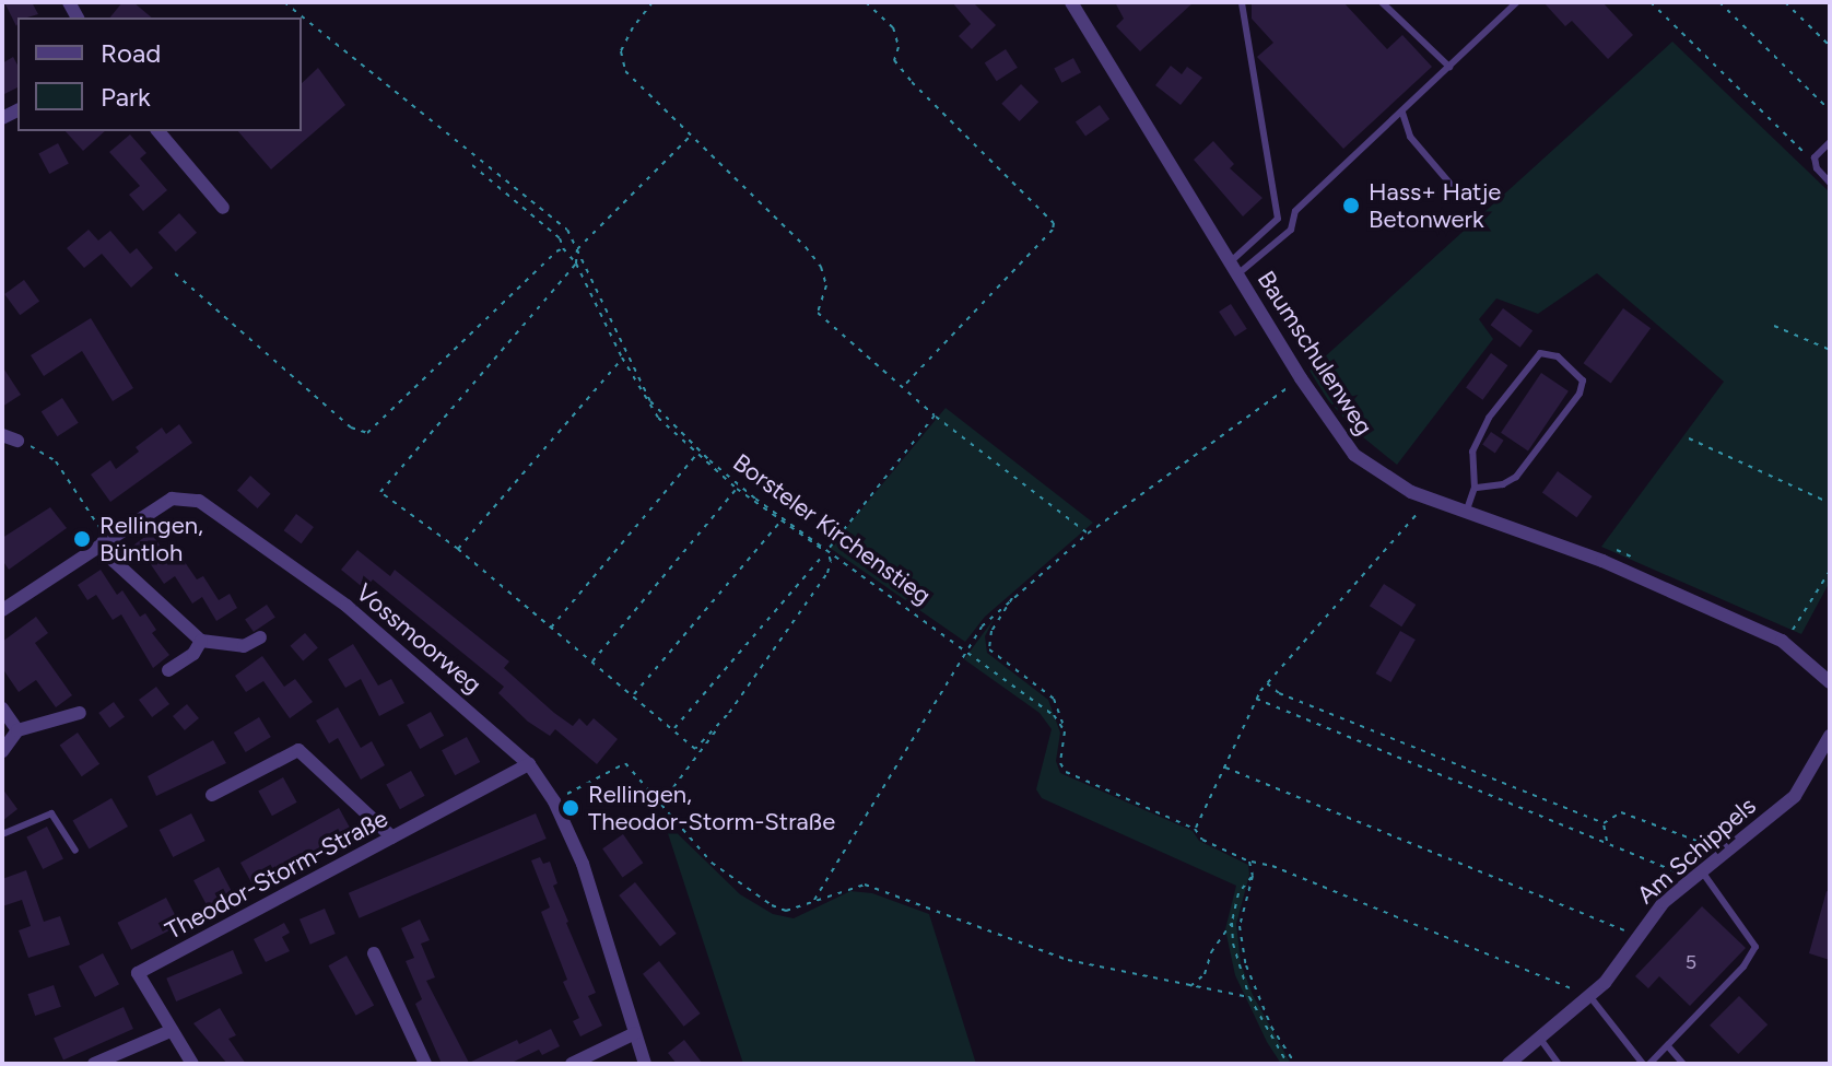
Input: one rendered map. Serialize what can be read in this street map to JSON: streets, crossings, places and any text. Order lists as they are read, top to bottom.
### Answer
{
  "streets": {
    "street": [
      "Baumschulenweg",
      "Vossmoorweg",
      "Am Schippels",
      "Theodor-Storm-Straße"
    ],
    "path": ["Borsteler Kirchenstieg"]
  },
  "crossings": [
    ["Vossmoorweg", "Theodor-Storm-Straße"]
  ],
  "places": ["Hass+ Hatje Betonwerk", "Rellingen, Büntloh", "Rellingen, Theodor-Storm-Straße"],
  "house_numbers": ["5"],
  "legend": ["Road", "Park"]
}
